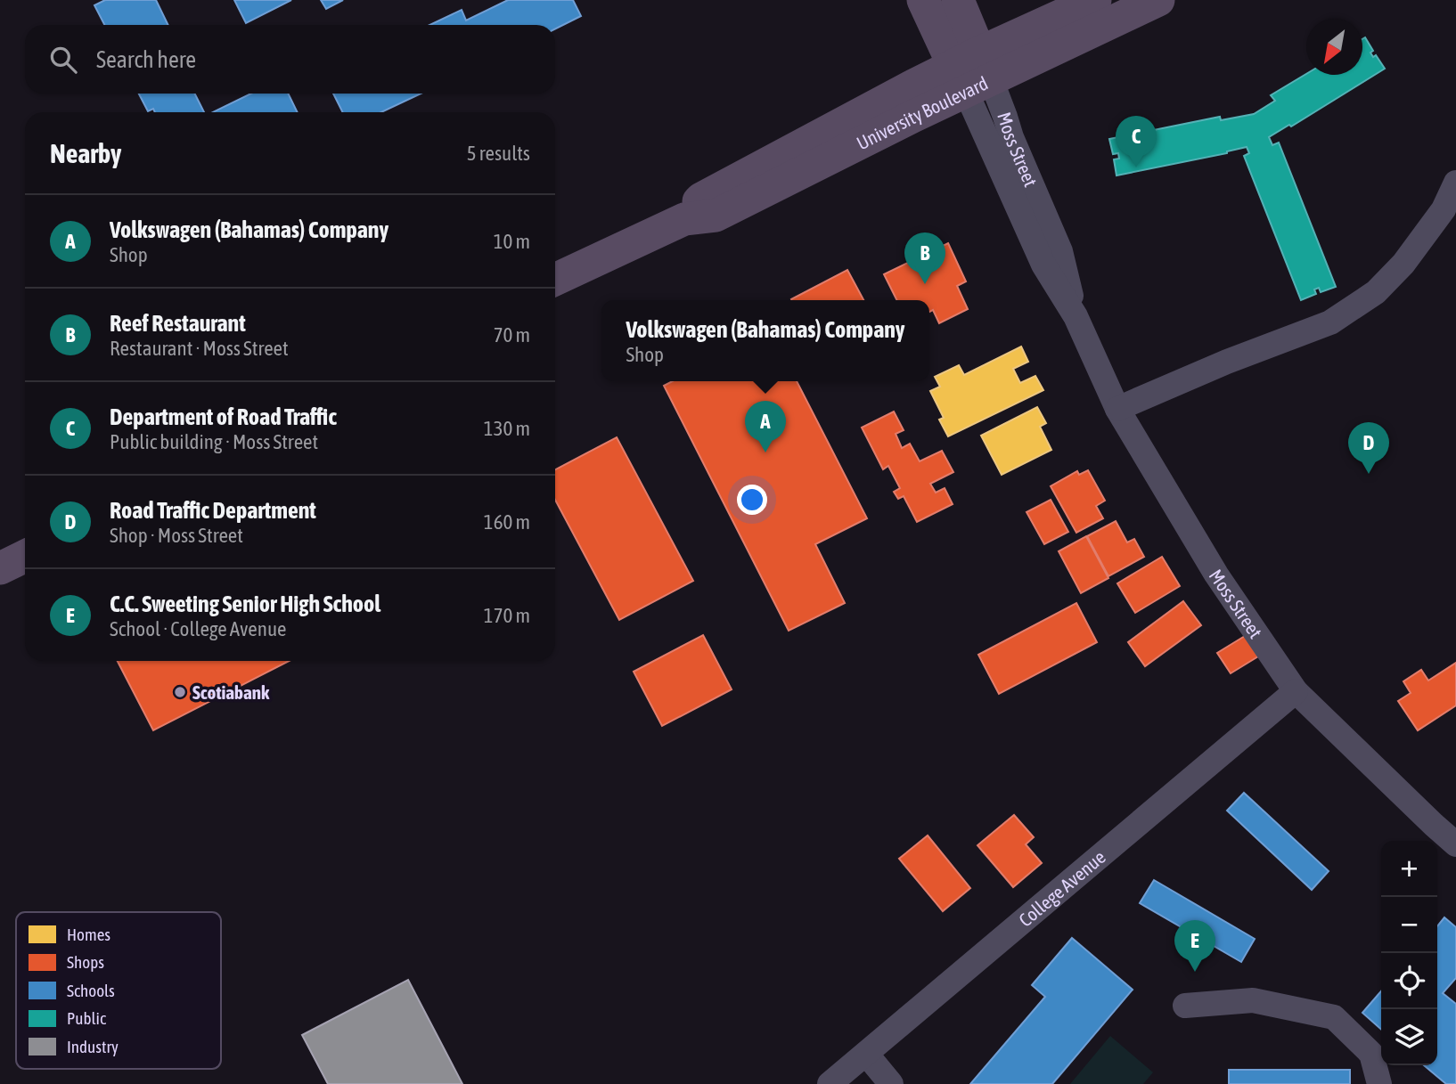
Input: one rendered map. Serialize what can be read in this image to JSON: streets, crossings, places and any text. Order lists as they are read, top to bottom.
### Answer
{
  "streets": {
    "main road": ["University Boulevard"],
    "street": ["Moss Street", "College Avenue"]
  },
  "crossings": [
    ["University Boulevard", "Moss Street"],
    ["Moss Street", "College Avenue"]
  ],
  "places": ["Scotiabank"],
  "legend": [
    "Homes",
    "Shops",
    "Schools",
    "Public",
    "Industry"
  ],
  "north": "bottom left",
  "page": {
    "search": "Search here",
    "heading": ["Nearby", "5 results"],
    "pins": [
      "C",
      "B",
      "A",
      "D",
      "E"
    ],
    "list": [
      {
        "mark": "A",
        "name": "Volkswagen (Bahamas) Company",
        "note": "Shop",
        "value": "10 m"
      },
      {
        "mark": "B",
        "name": "Reef Restaurant",
        "note": "Restaurant · Moss Street",
        "value": "70 m"
      },
      {
        "mark": "C",
        "name": "Department of Road Traffic",
        "note": "Public building · Moss Street",
        "value": "130 m"
      },
      {
        "mark": "D",
        "name": "Road Traffic Department",
        "note": "Shop · Moss Street",
        "value": "160 m"
      },
      {
        "mark": "E",
        "name": "C.C. Sweeting Senior High School",
        "note": "School · College Avenue",
        "value": "170 m"
      }
    ],
    "popup": ["Volkswagen (Bahamas) Company", "Shop"],
    "map_buttons": ["+", "−"]
  }
}
